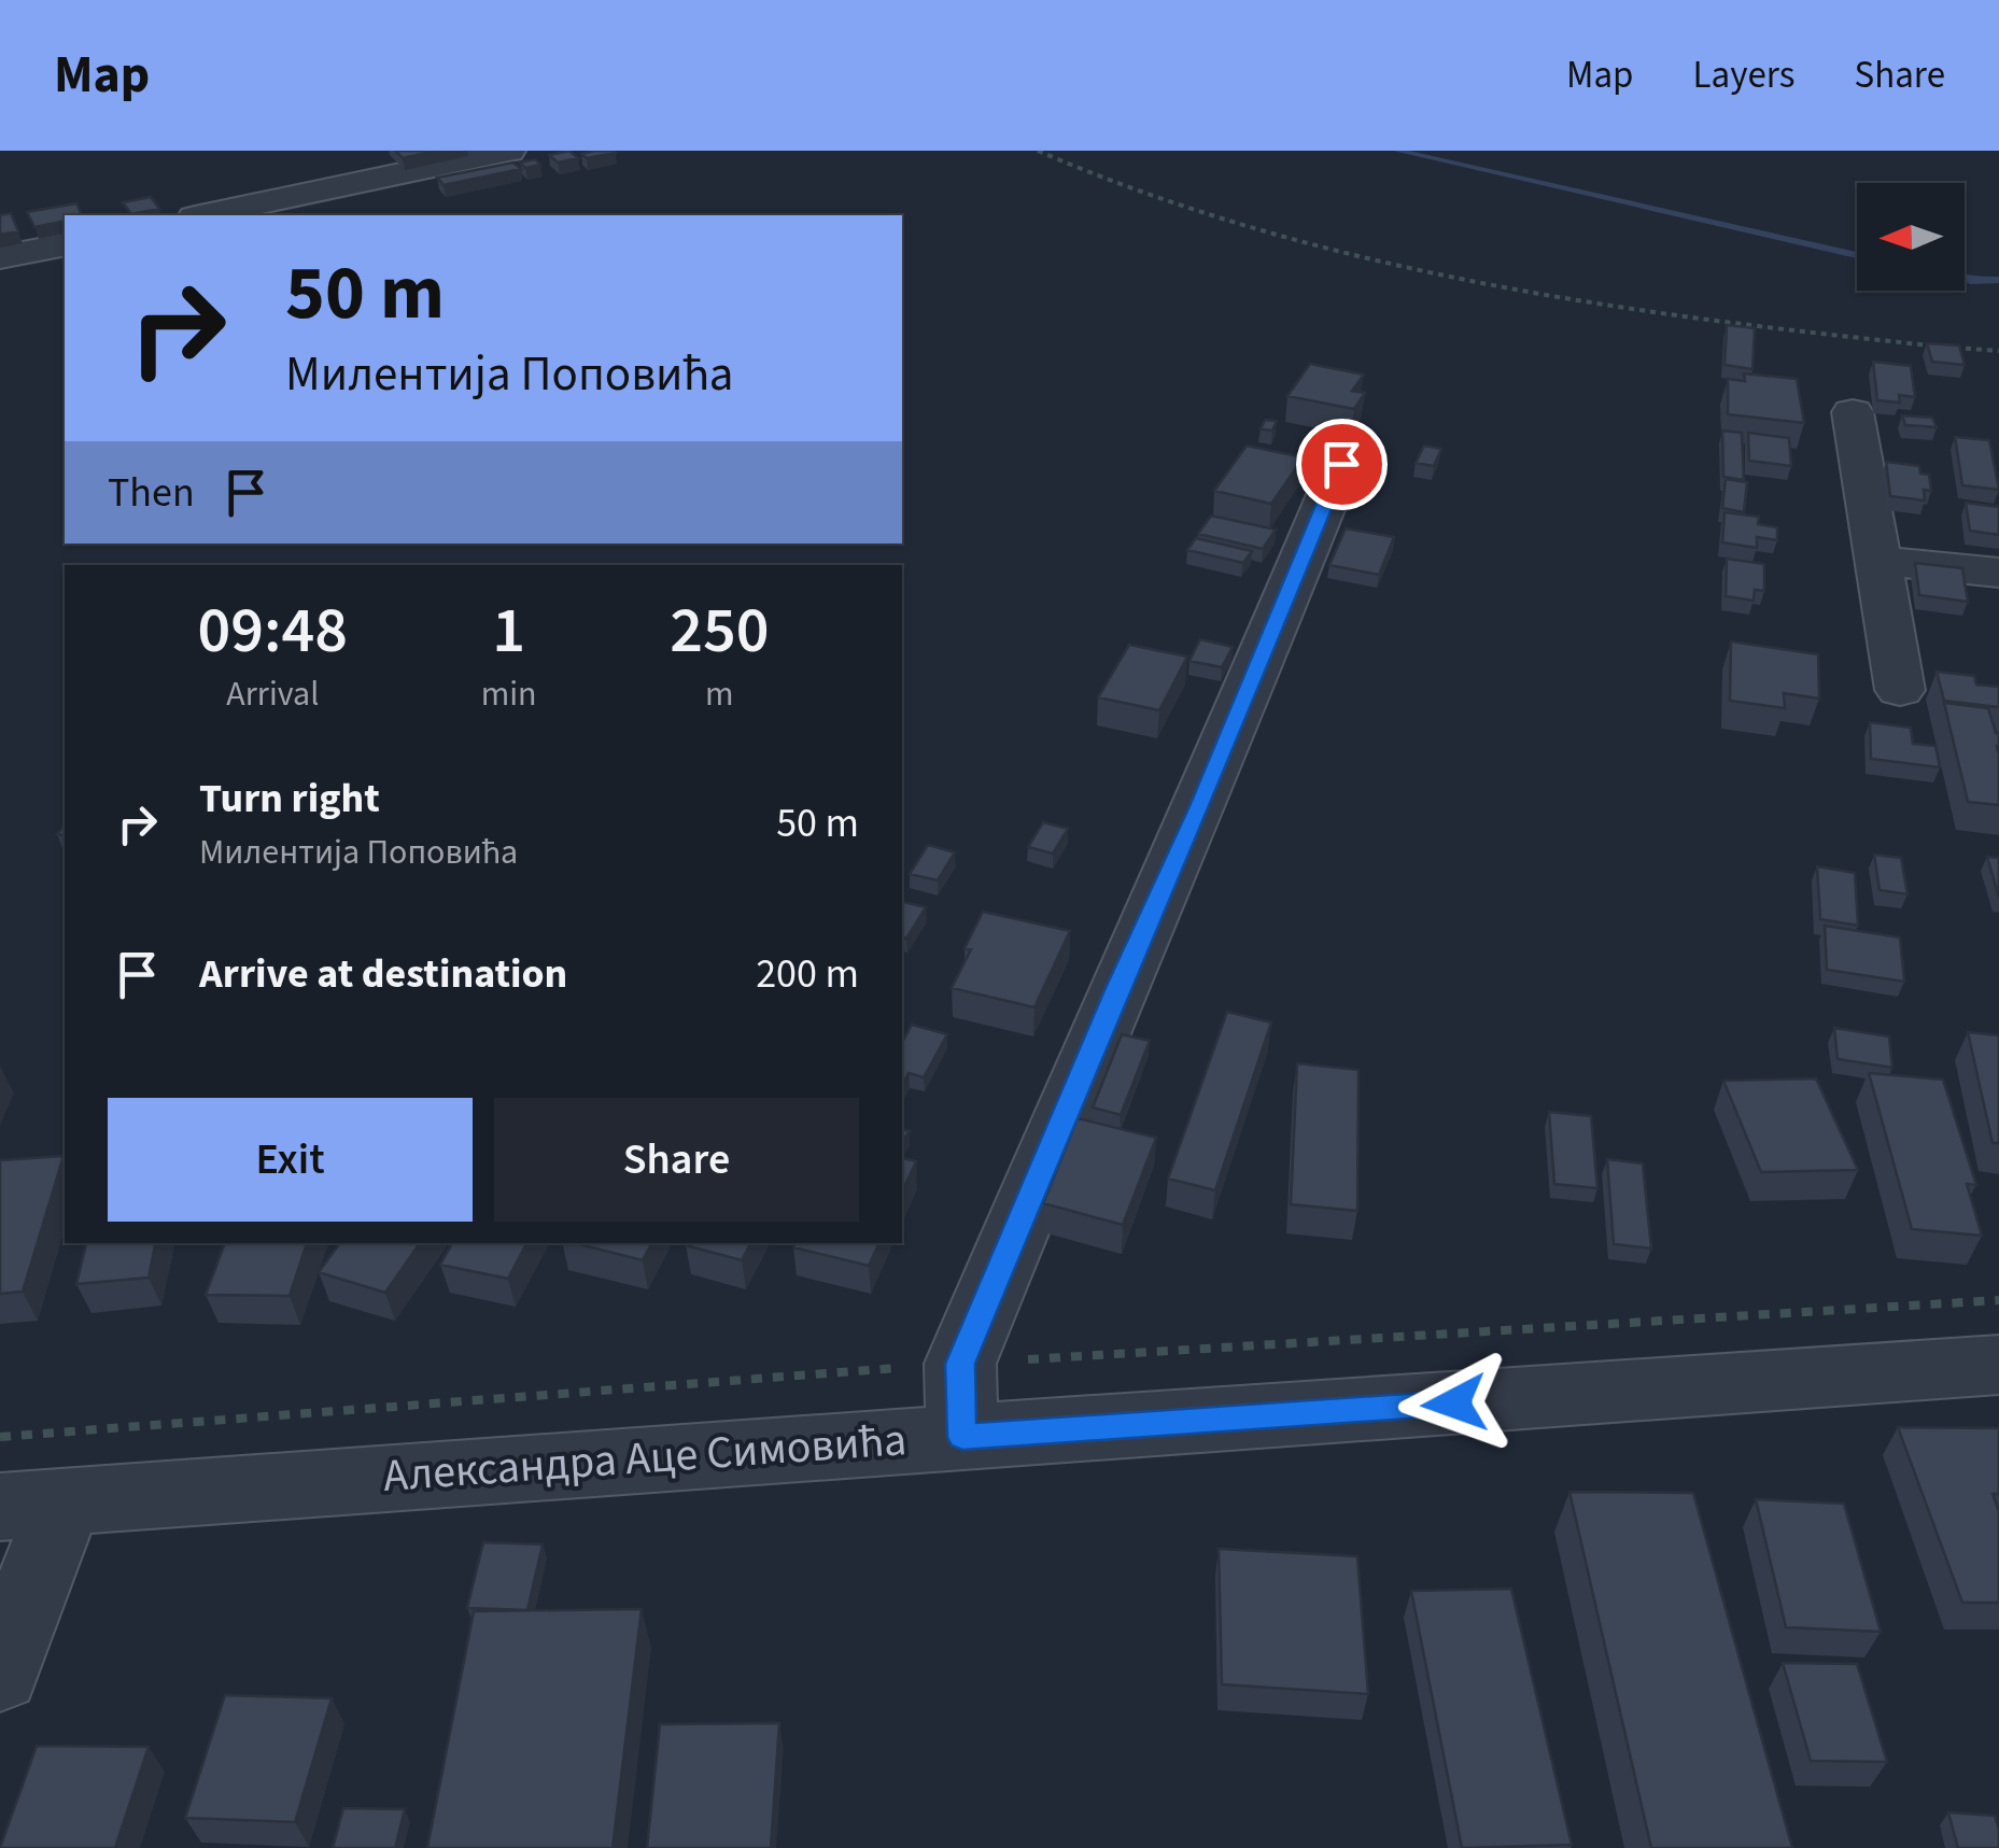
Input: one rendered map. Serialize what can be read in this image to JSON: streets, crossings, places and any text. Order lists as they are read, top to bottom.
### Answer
{
  "streets": {
    "street": ["Александра Аце Симовића"]
  },
  "north": "left",
  "page": {
    "header": "Map",
    "nav": ["Map", "Layers", "Share"],
    "turn": ["50 m", "Милентија Поповића"],
    "then": "Then",
    "eta": [
      "09:48",
      "Arrival",
      "1",
      "min",
      "250",
      "m"
    ],
    "list": [
      {
        "name": "Turn right",
        "note": "Милентија Поповића",
        "value": "50 m"
      },
      {
        "name": "Arrive at destination",
        "value": "200 m"
      }
    ],
    "buttons": ["Exit", "Share"]
  }
}
